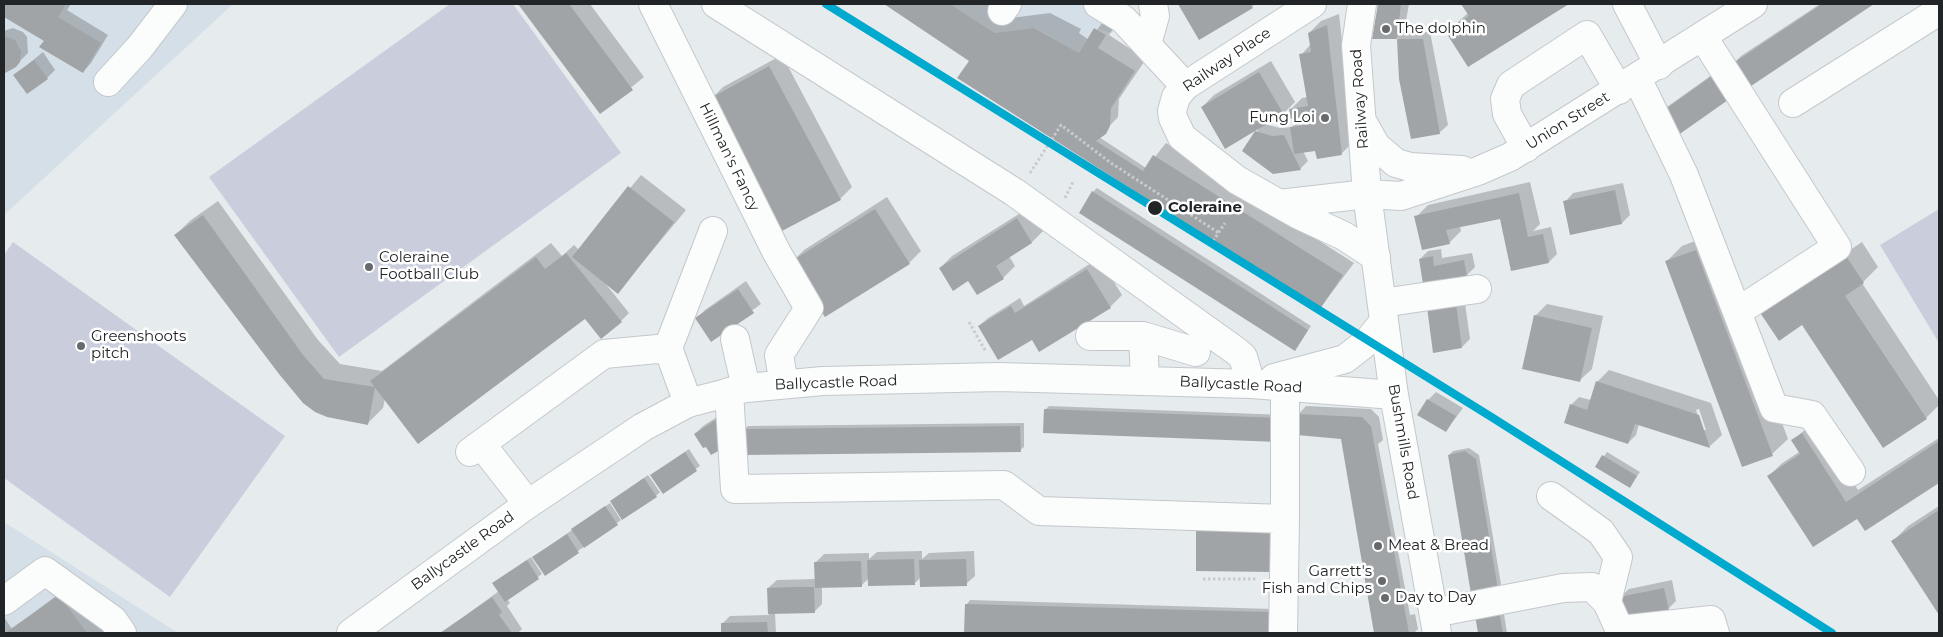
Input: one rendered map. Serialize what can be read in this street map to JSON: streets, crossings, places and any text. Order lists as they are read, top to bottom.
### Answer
{
  "streets": {
    "main road": [
      "Railway Place",
      "Railway Road",
      "Union Street",
      "Hillman's Fancy",
      "Ballycastle Road",
      "Bushmills Road"
    ]
  },
  "crossings": [
    ["Railway Place", "Bushmills Road"],
    ["Railway Road", "Union Street"],
    ["Railway Road", "Bushmills Road"],
    ["Union Street", "Bushmills Road"],
    ["Hillman's Fancy", "Ballycastle Road"],
    ["Ballycastle Road", "Bushmills Road"]
  ],
  "places": [
    "The dolphin",
    "Fung Loi",
    "Coleraine",
    "Coleraine Football Club",
    "Greenshoots pitch",
    "Meat & Bread",
    "Garrett's Fish and Chips",
    "Day to Day"
  ]
}
